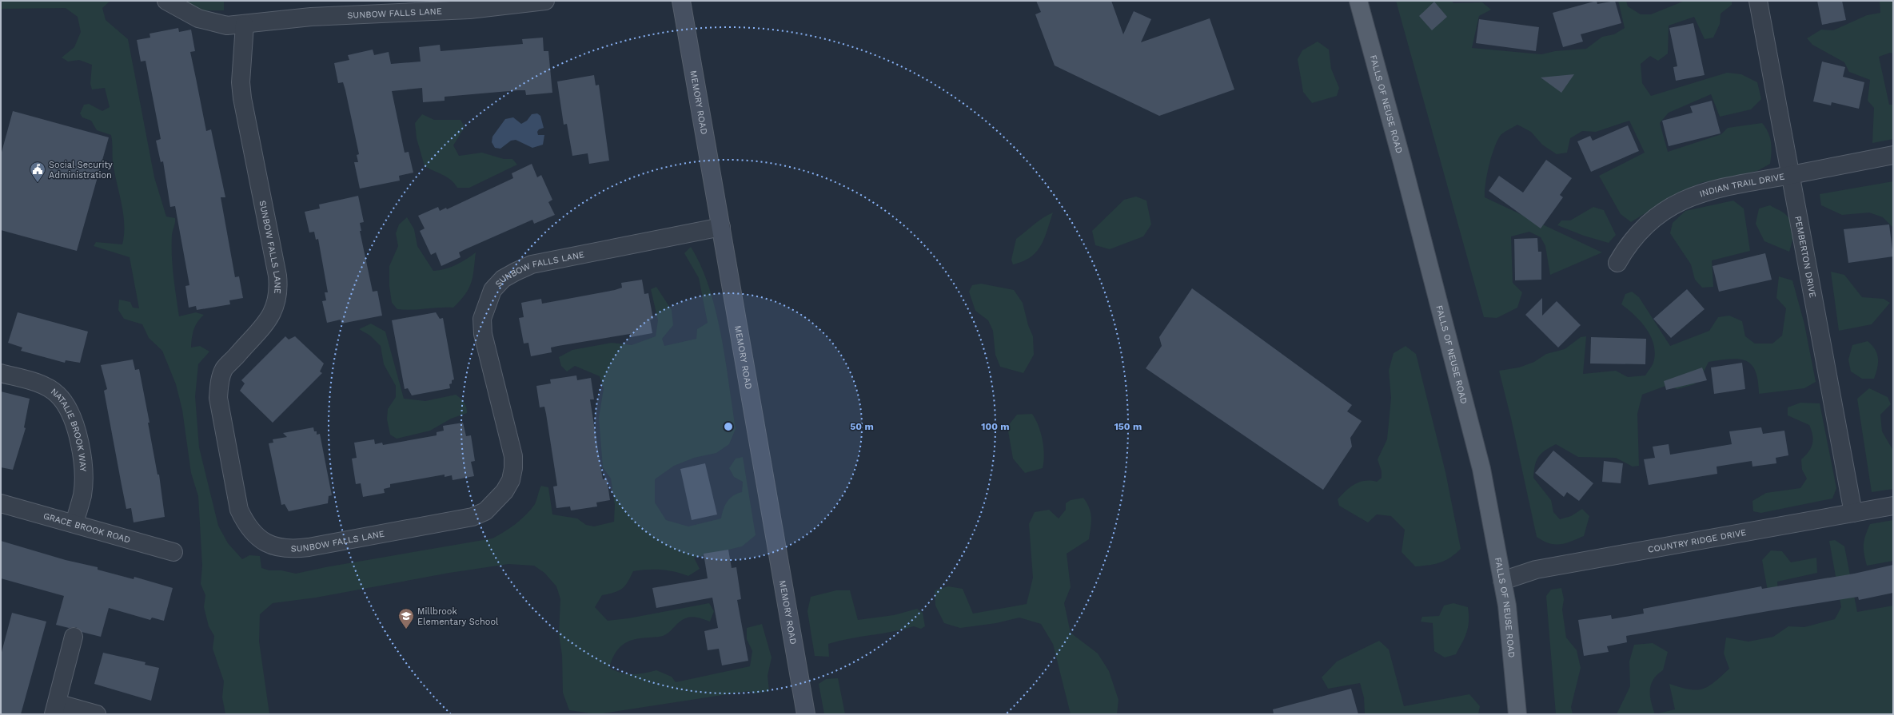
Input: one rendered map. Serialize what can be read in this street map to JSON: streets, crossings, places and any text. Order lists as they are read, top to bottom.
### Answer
{
  "streets": {
    "main road": ["FALLS OF NEUSE ROAD"],
    "street": [
      "SUNBOW FALLS LANE",
      "MEMORY ROAD",
      "INDIAN TRAIL DRIVE",
      "PEMBERTON DRIVE",
      "NATALIE BROOK WAY",
      "GRACE BROOK ROAD",
      "COUNTRY RIDGE DRIVE"
    ]
  },
  "crossings": [
    ["SUNBOW FALLS LANE", "MEMORY ROAD"],
    ["FALLS OF NEUSE ROAD", "COUNTRY RIDGE DRIVE"],
    ["INDIAN TRAIL DRIVE", "PEMBERTON DRIVE"],
    ["PEMBERTON DRIVE", "COUNTRY RIDGE DRIVE"],
    ["NATALIE BROOK WAY", "GRACE BROOK ROAD"]
  ],
  "places": {
    "public building": ["Social Security Administration"],
    "school or university": ["Millbrook Elementary School"]
  },
  "rings": ["50 m", "100 m", "150 m"]
}
